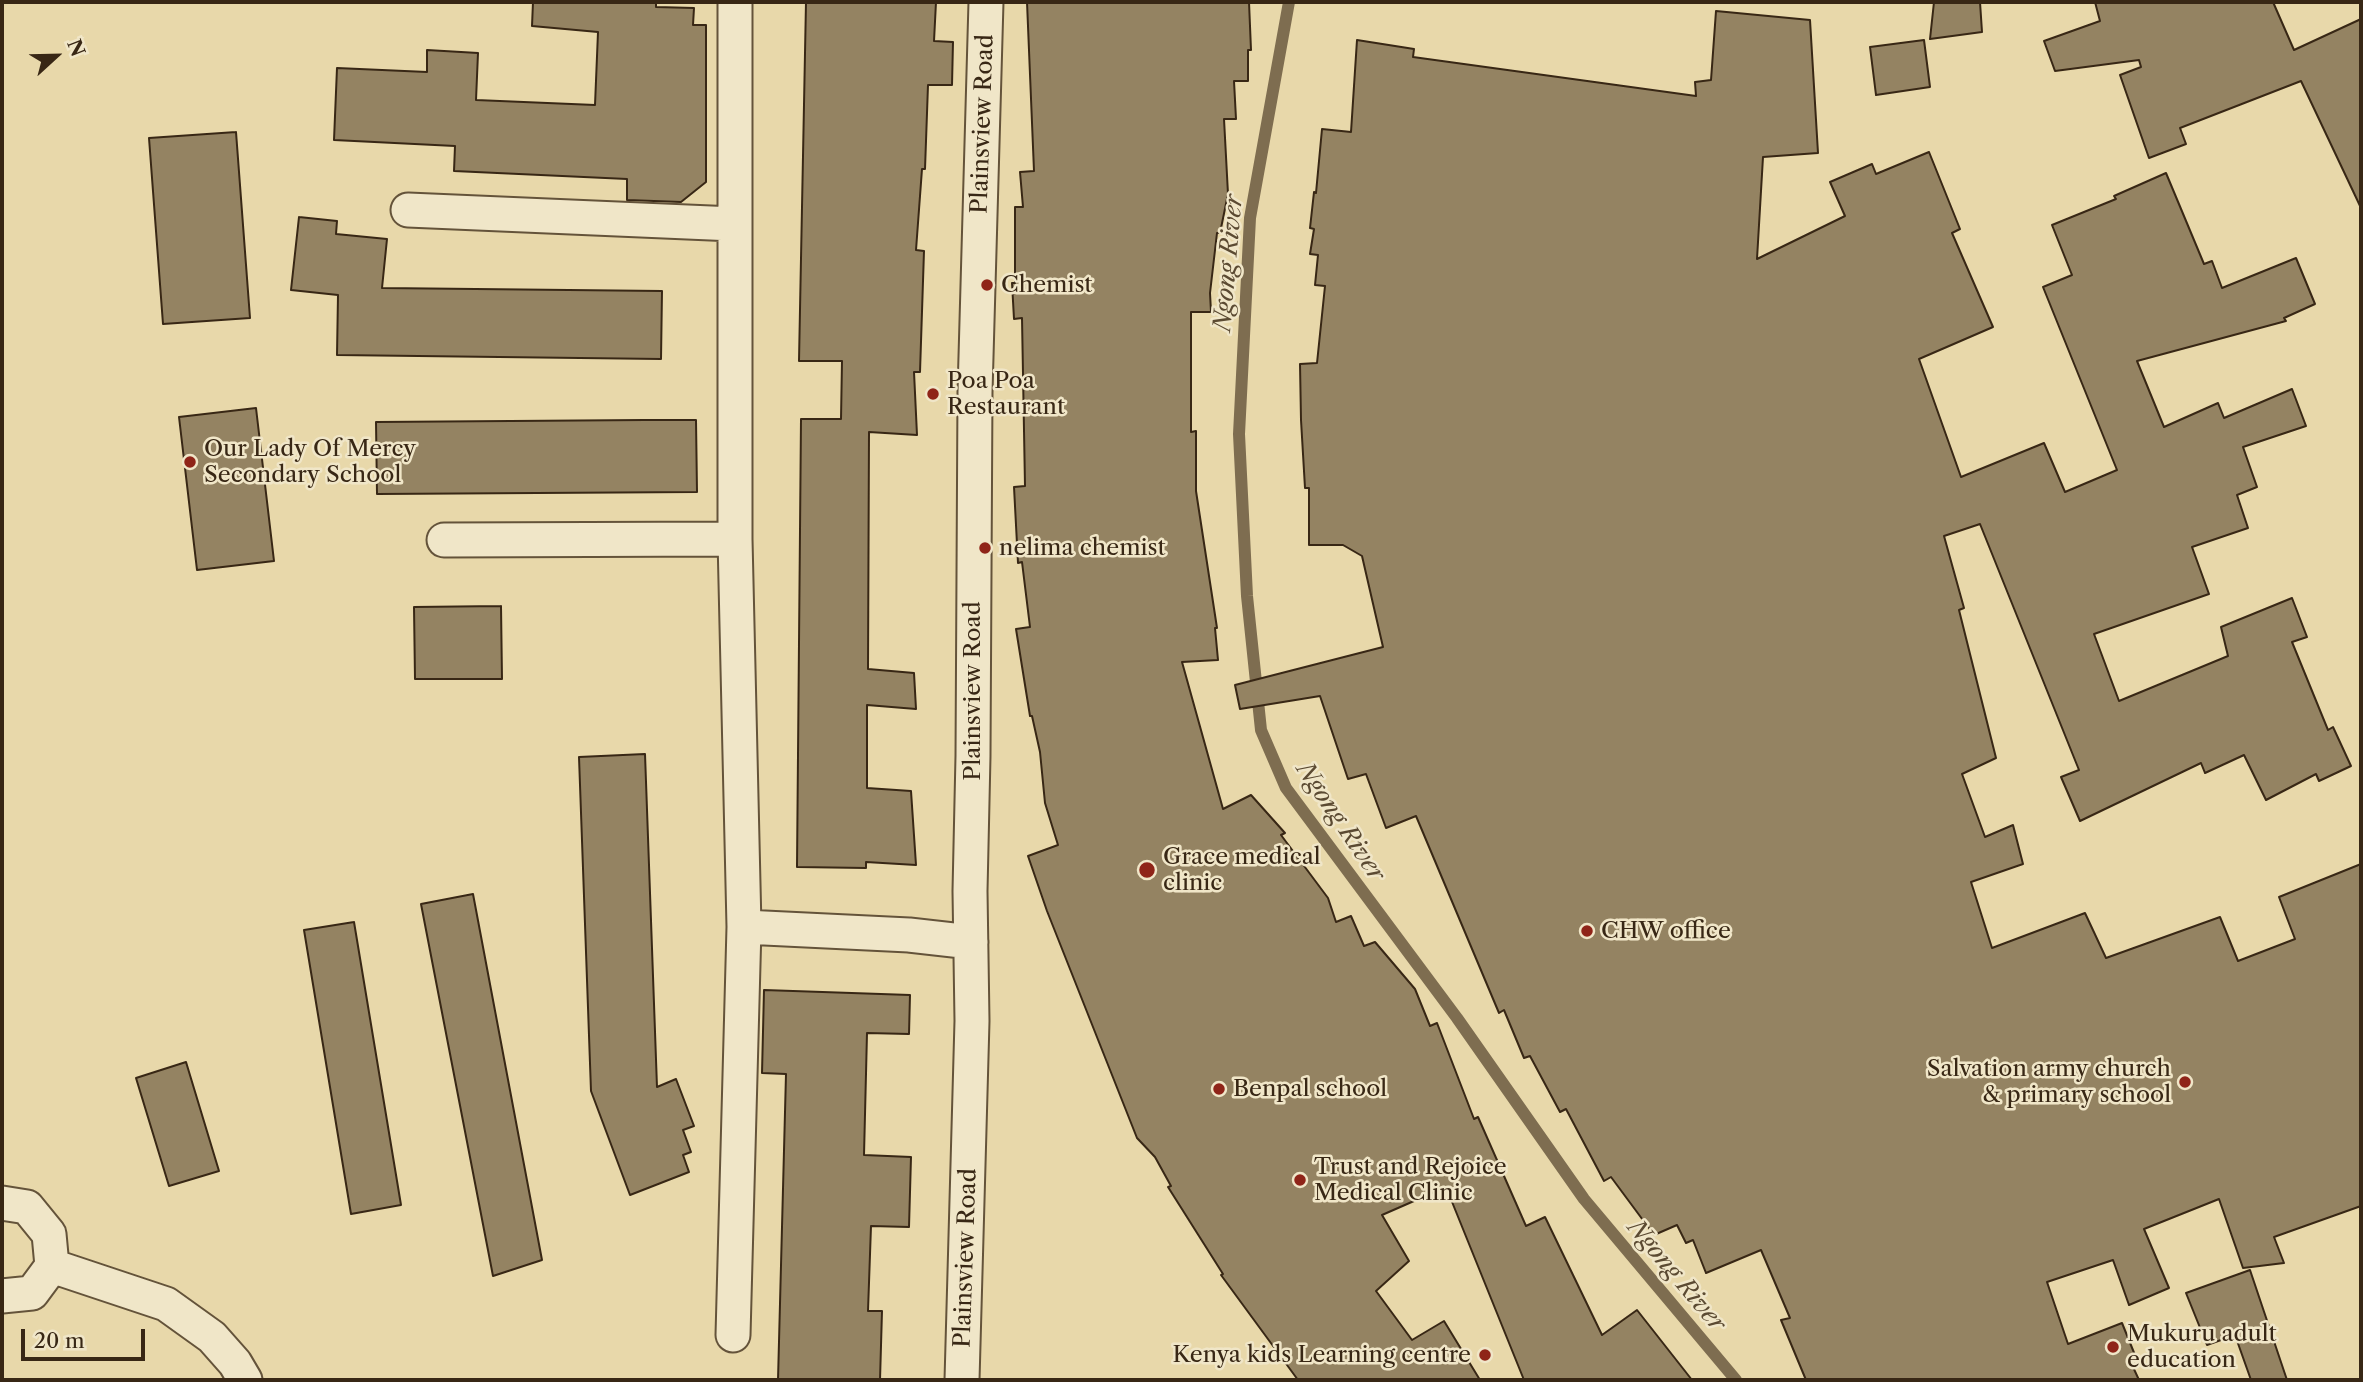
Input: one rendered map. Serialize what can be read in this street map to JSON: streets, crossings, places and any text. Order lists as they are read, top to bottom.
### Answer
{
  "streets": {
    "street": ["Plainsview Road"]
  },
  "water": ["Ngong River"],
  "places": [
    "Chemist",
    "Poa Poa Restaurant",
    "Our Lady Of Mercy Secondary School",
    "nelima chemist",
    "Grace medical clinic",
    "CHW office",
    "Salvation army church & primary school",
    "Benpal school",
    "Trust and Rejoice Medical Clinic",
    "Mukuru adult education",
    "Kenya kids Learning centre"
  ],
  "scale_bar": "20 m",
  "north": "right"
}
